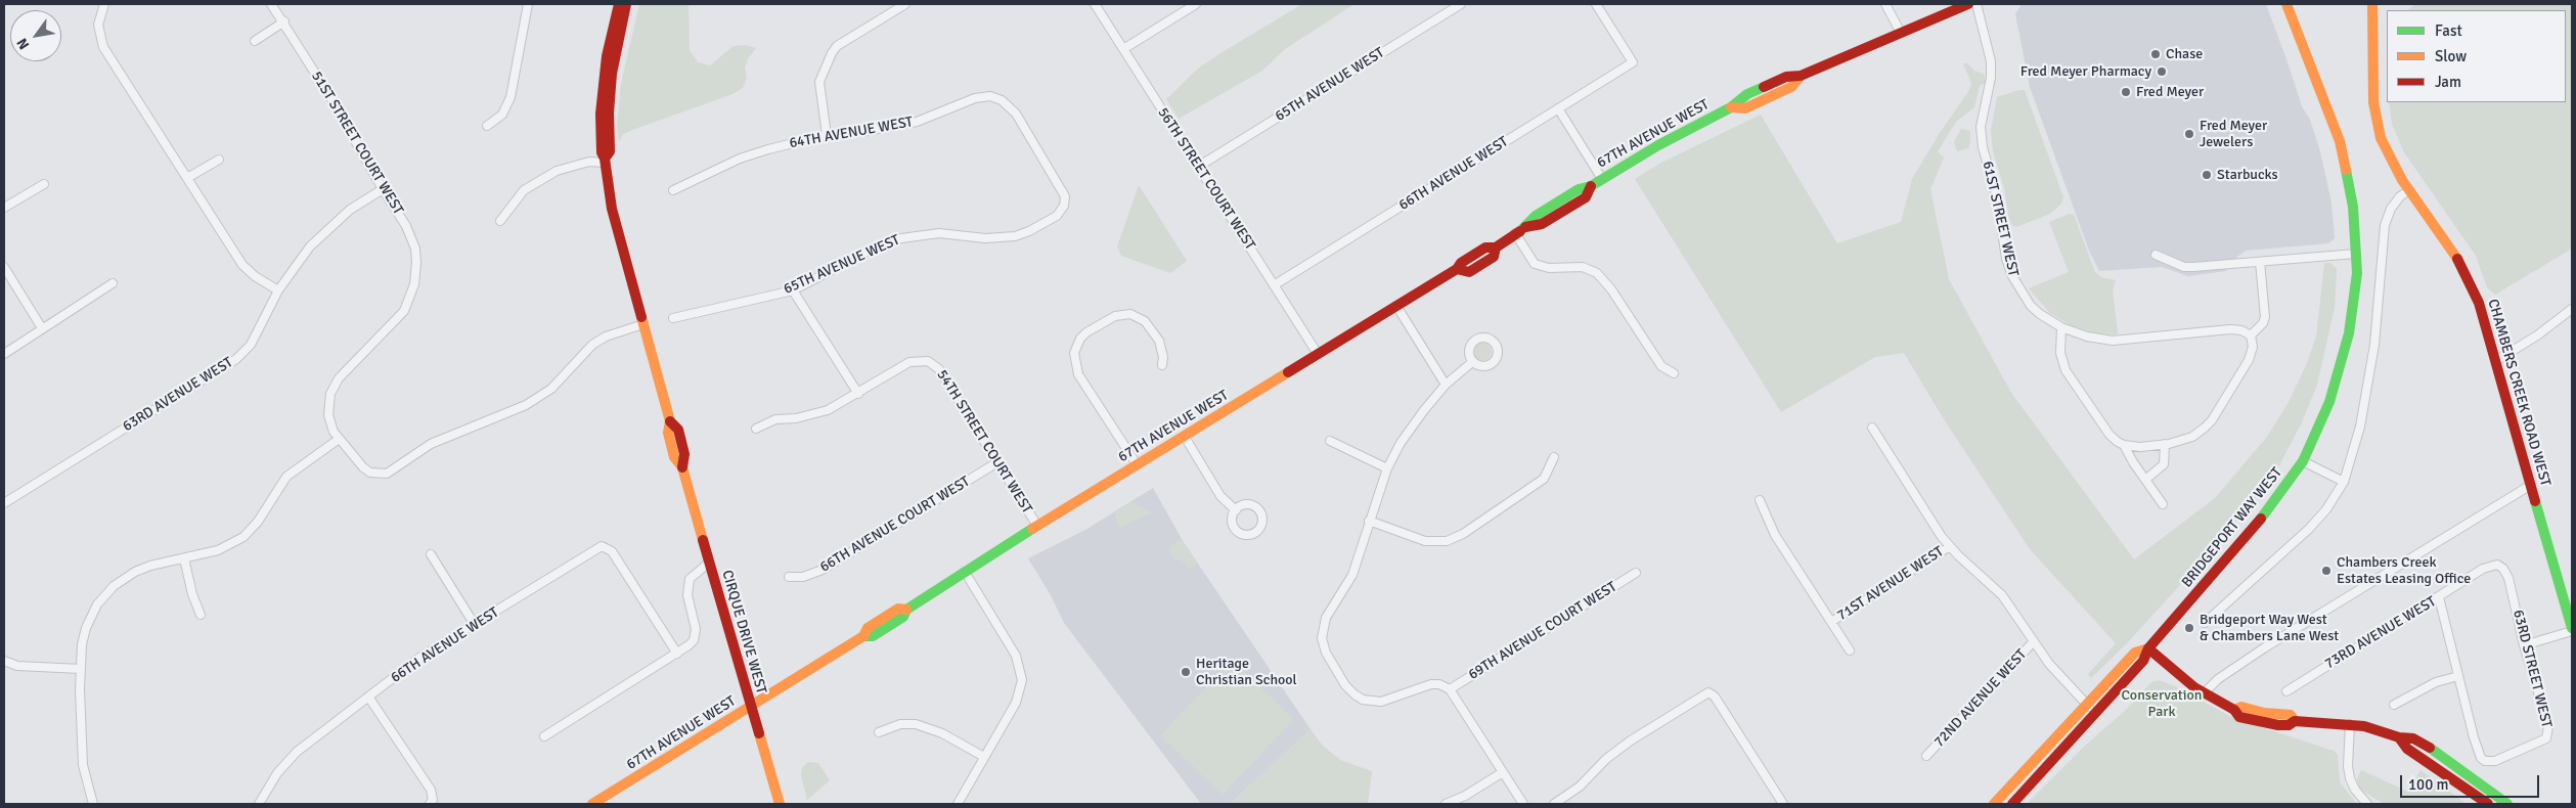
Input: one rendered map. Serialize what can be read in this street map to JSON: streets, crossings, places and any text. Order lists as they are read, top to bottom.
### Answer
{
  "streets": {
    "street": [
      "65TH AVENUE WEST",
      "64TH AVENUE WEST",
      "67TH AVENUE WEST",
      "51ST STREET COURT WEST",
      "66TH AVENUE WEST",
      "56TH STREET COURT WEST",
      "61ST STREET WEST",
      "CHAMBERS CREEK ROAD WEST",
      "63RD AVENUE WEST",
      "54TH STREET COURT WEST",
      "66TH AVENUE COURT WEST",
      "BRIDGEPORT WAY WEST",
      "71ST AVENUE WEST",
      "69TH AVENUE COURT WEST",
      "CIRQUE DRIVE WEST",
      "73RD AVENUE WEST",
      "63RD STREET WEST",
      "72ND AVENUE WEST"
    ]
  },
  "crossings": [
    ["65TH AVENUE WEST", "64TH AVENUE WEST"],
    ["65TH AVENUE WEST", "56TH STREET COURT WEST"],
    ["67TH AVENUE WEST", "56TH STREET COURT WEST"],
    ["67TH AVENUE WEST", "54TH STREET COURT WEST"],
    ["67TH AVENUE WEST", "CIRQUE DRIVE WEST"],
    ["51ST STREET COURT WEST", "63RD AVENUE WEST"],
    ["66TH AVENUE WEST", "56TH STREET COURT WEST"],
    ["54TH STREET COURT WEST", "66TH AVENUE COURT WEST"],
    ["73RD AVENUE WEST", "63RD STREET WEST"]
  ],
  "parks": ["Conservation Park"],
  "places": [
    "Chase",
    "Fred Meyer Pharmacy",
    "Fred Meyer",
    "Fred Meyer Jewelers",
    "Starbucks",
    "Chambers Creek Estates Leasing Office",
    "Bridgeport Way West & Chambers Lane West",
    "Heritage Christian School"
  ],
  "legend": ["Fast", "Slow", "Jam"],
  "scale_bar": "100 m",
  "north": "bottom left"
}
